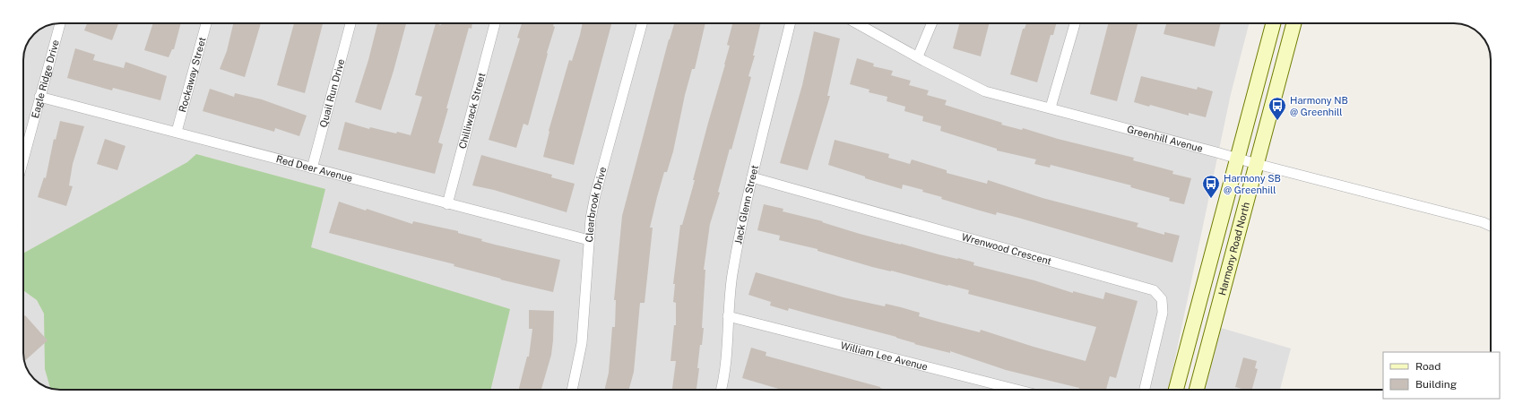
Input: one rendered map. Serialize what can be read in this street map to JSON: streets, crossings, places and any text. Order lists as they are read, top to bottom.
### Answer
{
  "streets": {
    "main road": ["Harmony Road North"],
    "street": [
      "Rockaway Street",
      "Eagle Ridge Drive",
      "Quail Run Drive",
      "Chilliwack Street",
      "Greenhill Avenue",
      "Red Deer Avenue",
      "Clearbrook Drive",
      "Jack Glenn Street",
      "Wrenwood Crescent",
      "William Lee Avenue"
    ]
  },
  "crossings": [
    ["Rockaway Street", "Red Deer Avenue"],
    ["Eagle Ridge Drive", "Red Deer Avenue"],
    ["Quail Run Drive", "Red Deer Avenue"],
    ["Chilliwack Street", "Red Deer Avenue"],
    ["Greenhill Avenue", "Harmony Road North"],
    ["Red Deer Avenue", "Clearbrook Drive"],
    ["Jack Glenn Street", "Wrenwood Crescent"],
    ["Jack Glenn Street", "William Lee Avenue"]
  ],
  "places": {
    "bus stop": ["Harmony NB @ Greenhill", "Harmony SB @ Greenhill"]
  },
  "legend": ["Road", "Building"]
}
